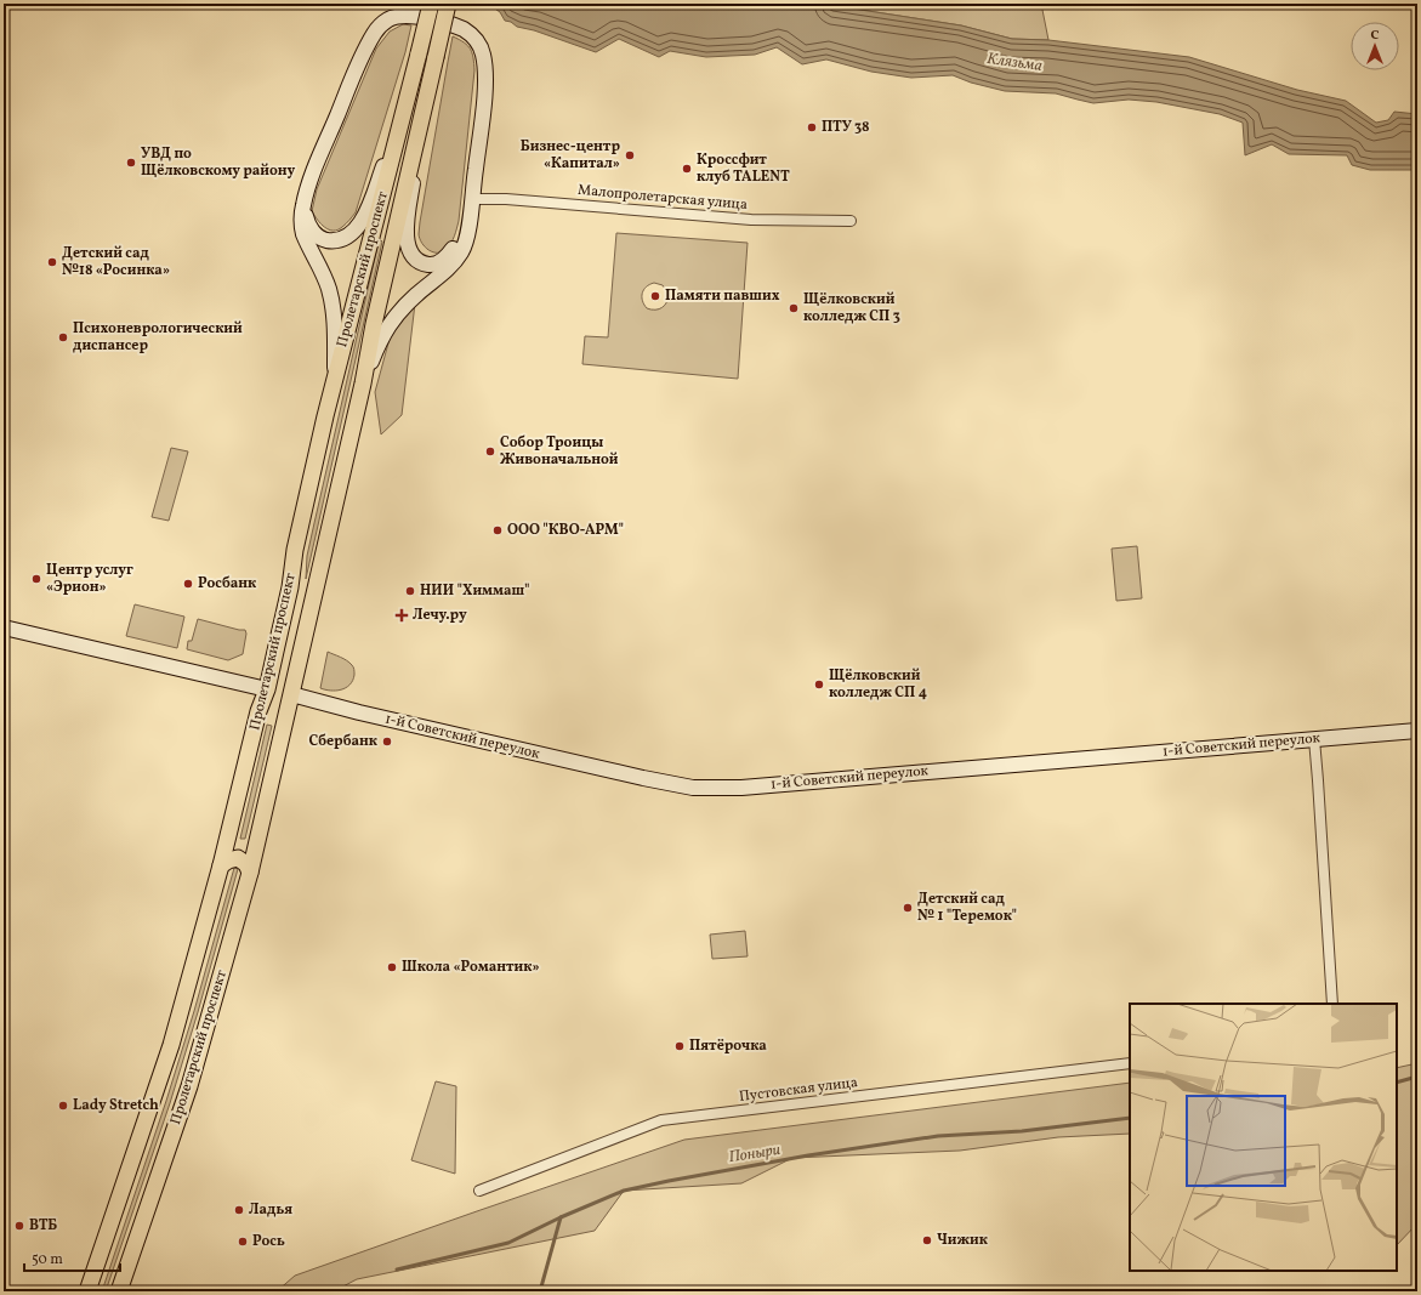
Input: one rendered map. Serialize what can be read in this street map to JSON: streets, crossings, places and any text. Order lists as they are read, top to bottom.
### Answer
{
  "streets": {
    "main road": ["Пролетарский проспект", "1-й Советский переулок"],
    "street": ["Малопролетарская улица", "Пустовская улица"]
  },
  "crossings": [
    ["Пролетарский проспект", "1-й Советский переулок"]
  ],
  "water": ["Клязьма", "Поныри"],
  "places": {
    "other": [
      "ПТУ 38",
      "Бизнес-центр «Капитал»",
      "УВД по Щёлковскому району",
      "Кроссфит клуб TALENT",
      "Детский сад №18 «Росинка»",
      "Памяти павших",
      "Щёлковский колледж СП 3",
      "Психоневрологический диспансер",
      "Собор Троицы Живоначальной",
      "ООО \"КВО-АРМ\"",
      "Центр услуг «Эрион»",
      "Росбанк",
      "НИИ \"Химмаш\"",
      "Щёлковский колледж СП 4",
      "Сбербанк",
      "Детский сад № 1 \"Теремок\"",
      "Школа «Романтик»",
      "Пятёрочка",
      "Lady Stretch",
      "Ладья",
      "ВТБ",
      "Чижик",
      "Рось"
    ],
    "health": ["Лечу.ру"]
  },
  "scale_bar": "50 m",
  "north": "top"
}
